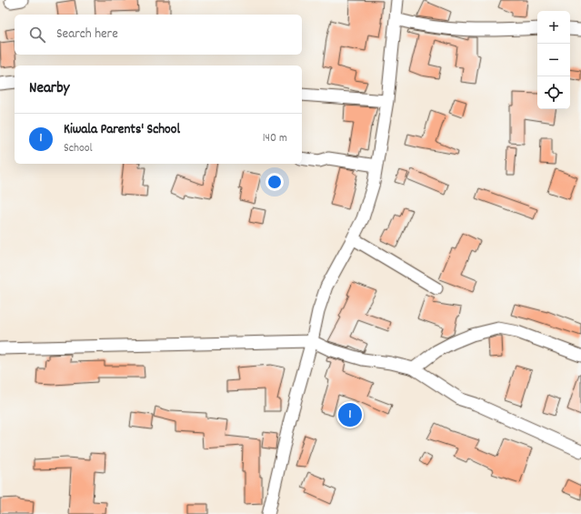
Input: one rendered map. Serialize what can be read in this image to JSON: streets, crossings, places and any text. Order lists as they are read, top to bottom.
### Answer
{
  "page": {
    "map_buttons": ["+", "−"],
    "search": "Search here",
    "heading": "Nearby",
    "list": [
      {
        "mark": "1",
        "name": "Kiwala Parents' School",
        "note": "School",
        "value": "140 m"
      }
    ],
    "pins": "1"
  }
}
